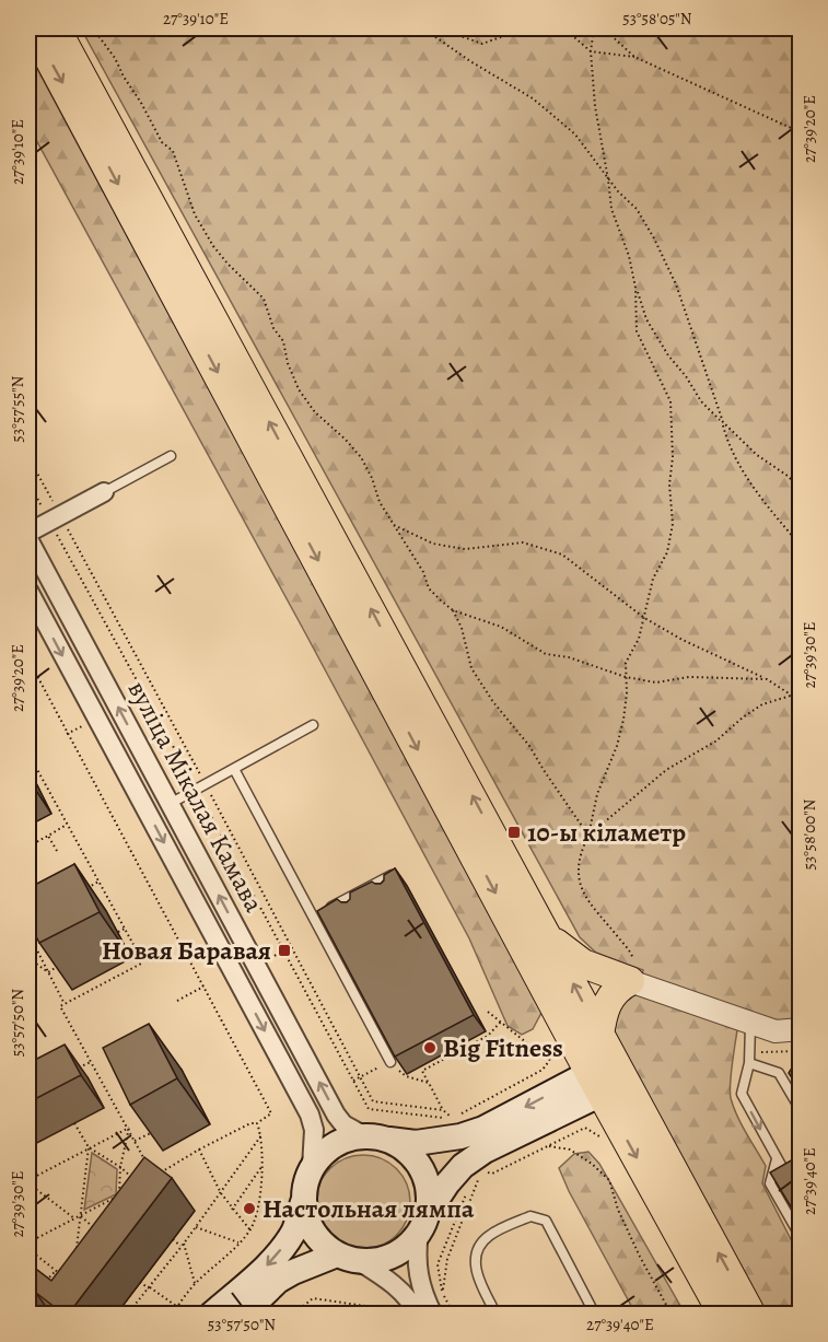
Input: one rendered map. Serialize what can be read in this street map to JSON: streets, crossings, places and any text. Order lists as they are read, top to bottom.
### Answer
{
  "streets": {
    "street": ["вуліца Мікалая Камава"]
  },
  "places": {
    "transit": ["10-ы кіламетр", "Новая Баравая"],
    "other": ["Big Fitness", "Настольная лямпа"]
  },
  "coordinates": [
    "27°39'10\"E",
    "53°58'05\"N",
    "27°39'20\"E",
    "53°57'55\"N",
    "27°39'30\"E",
    "53°58'00\"N",
    "53°57'50\"N",
    "27°39'40\"E"
  ]
}
